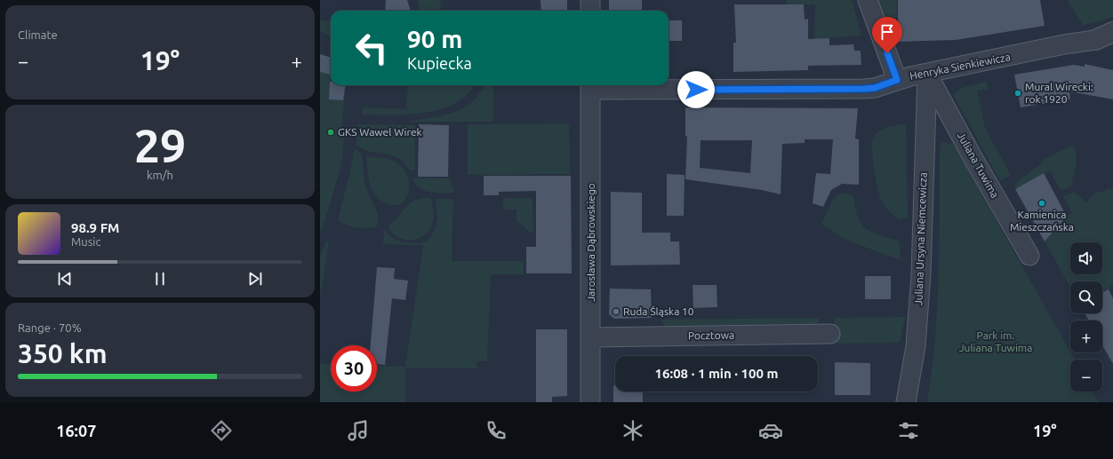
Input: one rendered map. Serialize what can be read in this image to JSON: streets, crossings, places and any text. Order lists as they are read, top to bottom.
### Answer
{
  "streets": {
    "street": [
      "Henryka Sienkiewicza",
      "Juliana Tuwima",
      "Juliana Ursyna Niemcewicza",
      "Jarosława Dąbrowskiego",
      "Pocztowa"
    ]
  },
  "crossings": [
    ["Henryka Sienkiewicza", "Juliana Tuwima"],
    ["Henryka Sienkiewicza", "Juliana Ursyna Niemcewicza"],
    ["Henryka Sienkiewicza", "Jarosława Dąbrowskiego"],
    ["Juliana Tuwima", "Juliana Ursyna Niemcewicza"],
    ["Jarosława Dąbrowskiego", "Pocztowa"]
  ],
  "parks": ["Park im. Juliana Tuwima"],
  "places": [
    "Mural Wirecki: rok 1920",
    "GKS Wawel Wirek",
    "Kamienica Mieszczańska",
    "Ruda Śląska 10"
  ],
  "page": {
    "tile": [
      "Climate",
      ["29", "km/h"],
      ["Range · 70%", "350 km"]
    ],
    "turn": ["90 m", "Kupiecka"],
    "heat": ["−", "19°", "+"],
    "song": ["98.9 FM", "Music"],
    "map_buttons": ["+", "−"],
    "limit": "30",
    "trip": "16:08 · 1 min · 100 m",
    "tabs": ["16:07", "19°"]
  }
}
